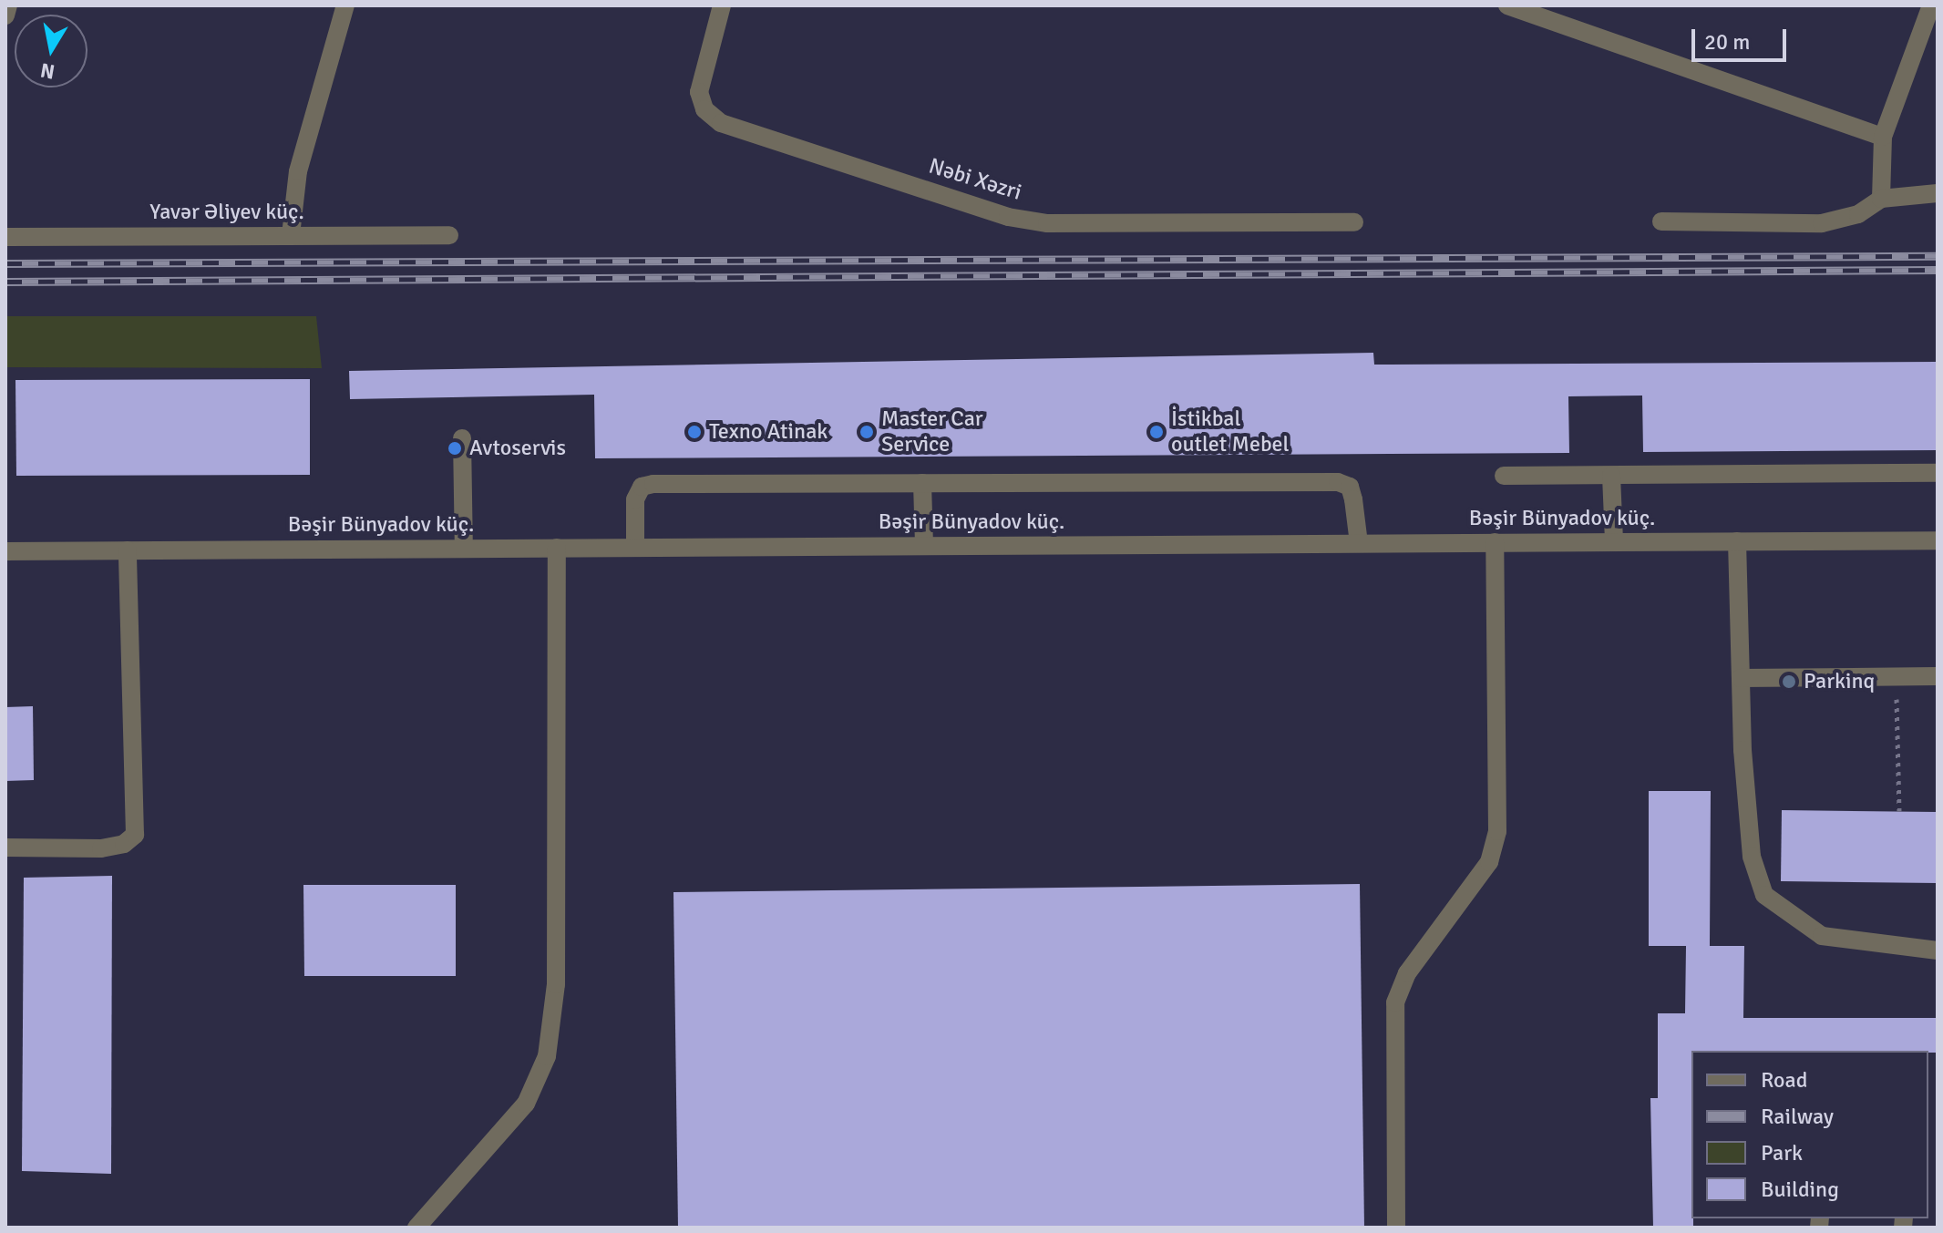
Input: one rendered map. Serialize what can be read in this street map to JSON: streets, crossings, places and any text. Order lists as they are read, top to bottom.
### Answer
{
  "streets": {
    "street": ["Nəbi Xəzri", "Yavər Əliyev küç.", "Bəşir Bünyadov küç."]
  },
  "places": [
    "Texno Atinak",
    "Master Car Service",
    "İstikbal outlet Mebel",
    "Avtoservis",
    "Parkinq"
  ],
  "legend": [
    "Road",
    "Railway",
    "Park",
    "Building"
  ],
  "scale_bar": "20 m",
  "north": "bottom"
}
